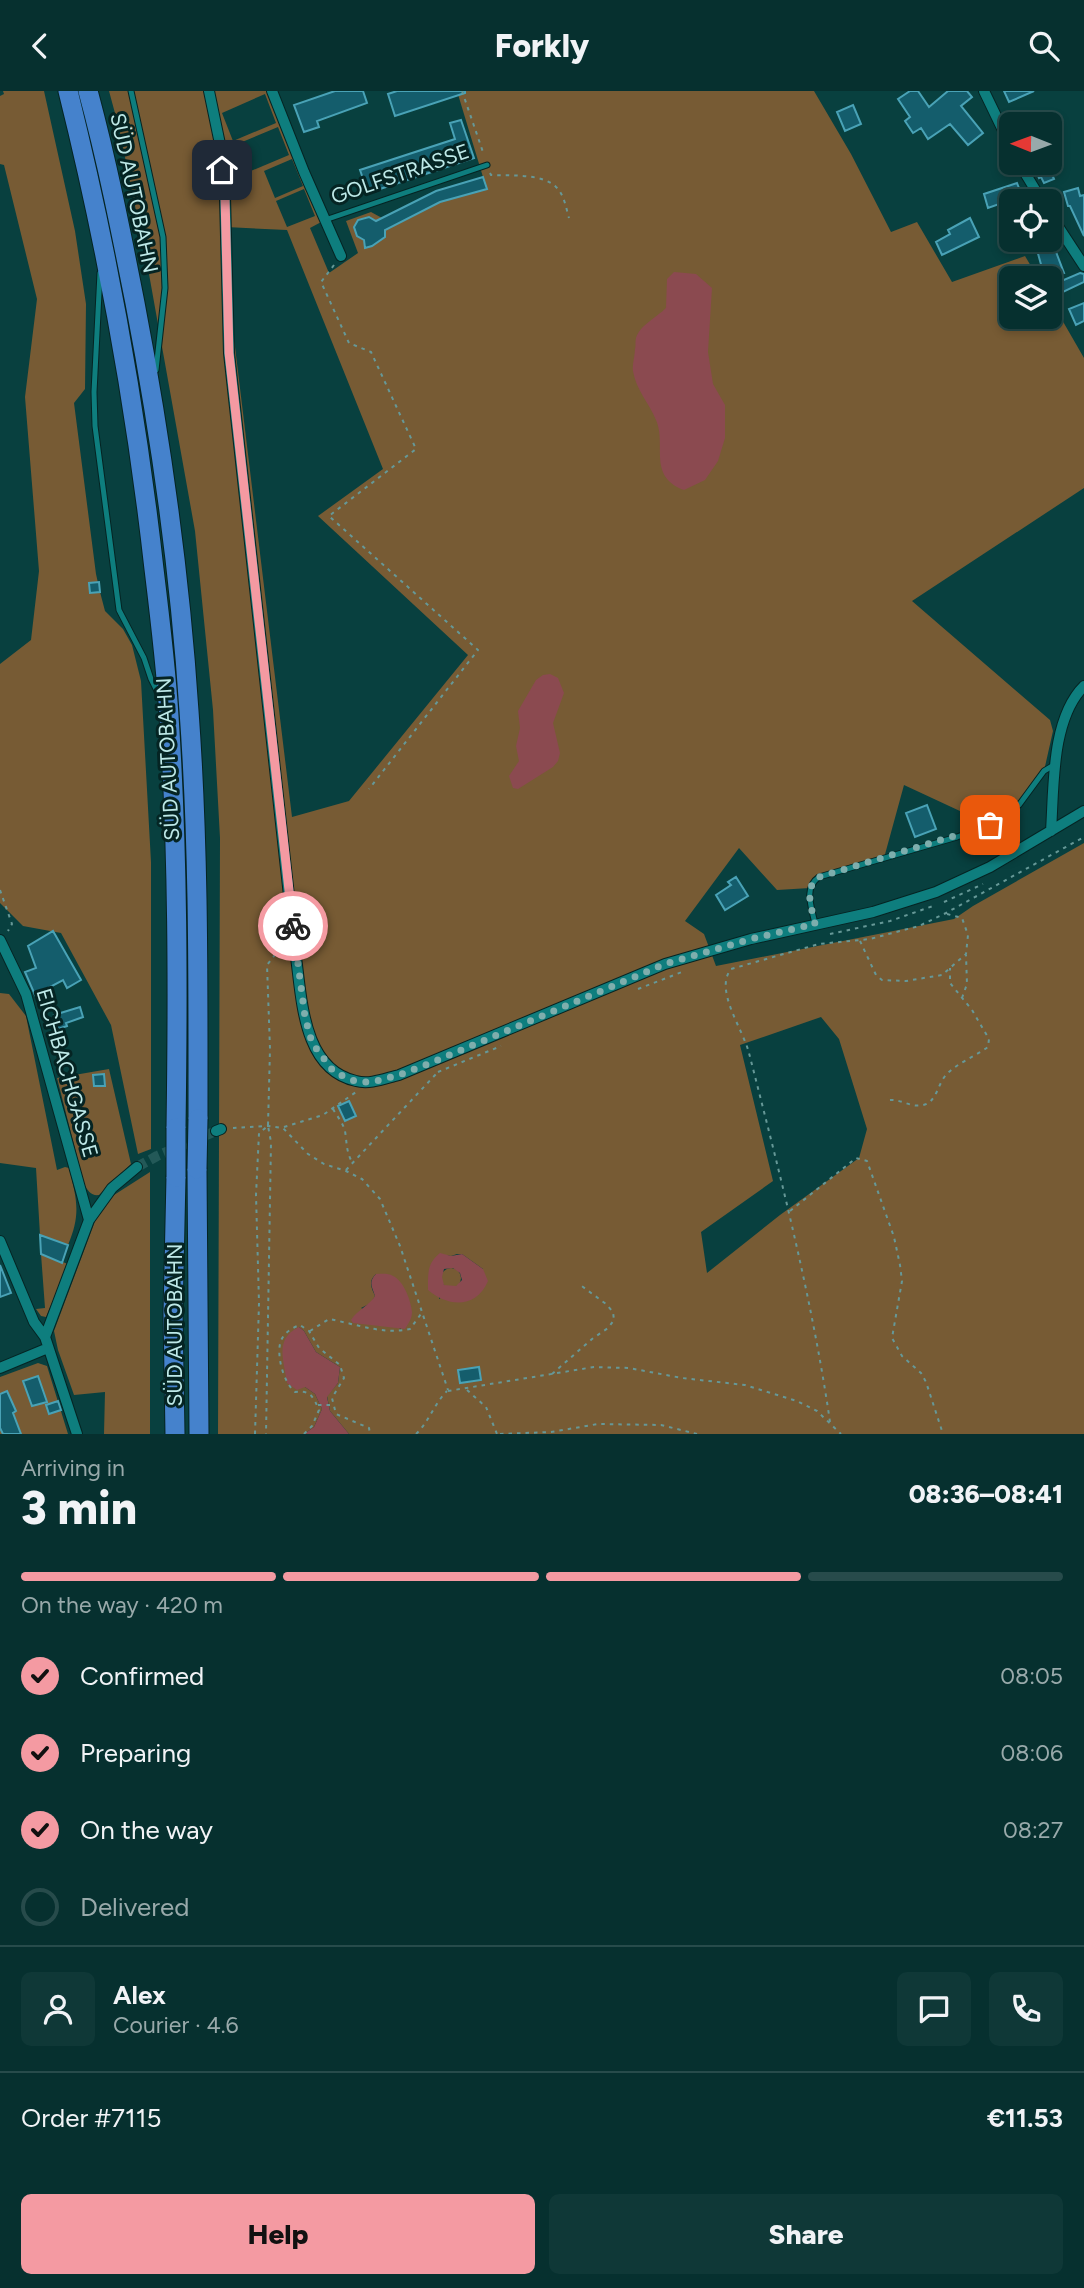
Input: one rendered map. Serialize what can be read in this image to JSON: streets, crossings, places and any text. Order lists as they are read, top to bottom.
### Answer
{
  "streets": {
    "highway": ["SÜD AUTOBAHN"],
    "street": ["GOLFSTRASSE", "EICHBACHGASSE"]
  },
  "north": "left",
  "page": {
    "header": "Forkly",
    "heading": ["3 min", "Arriving in", "08:36–08:41"],
    "panel": [
      "Alex",
      "Courier · 4.6",
      "Order #7115",
      "€11.53"
    ],
    "bar": "On the way · 420 m",
    "list": [
      ["Confirmed", "08:05"],
      ["Preparing", "08:06"],
      ["On the way", "08:27"],
      "Delivered"
    ],
    "buttons": ["Help", "Share"]
  }
}
